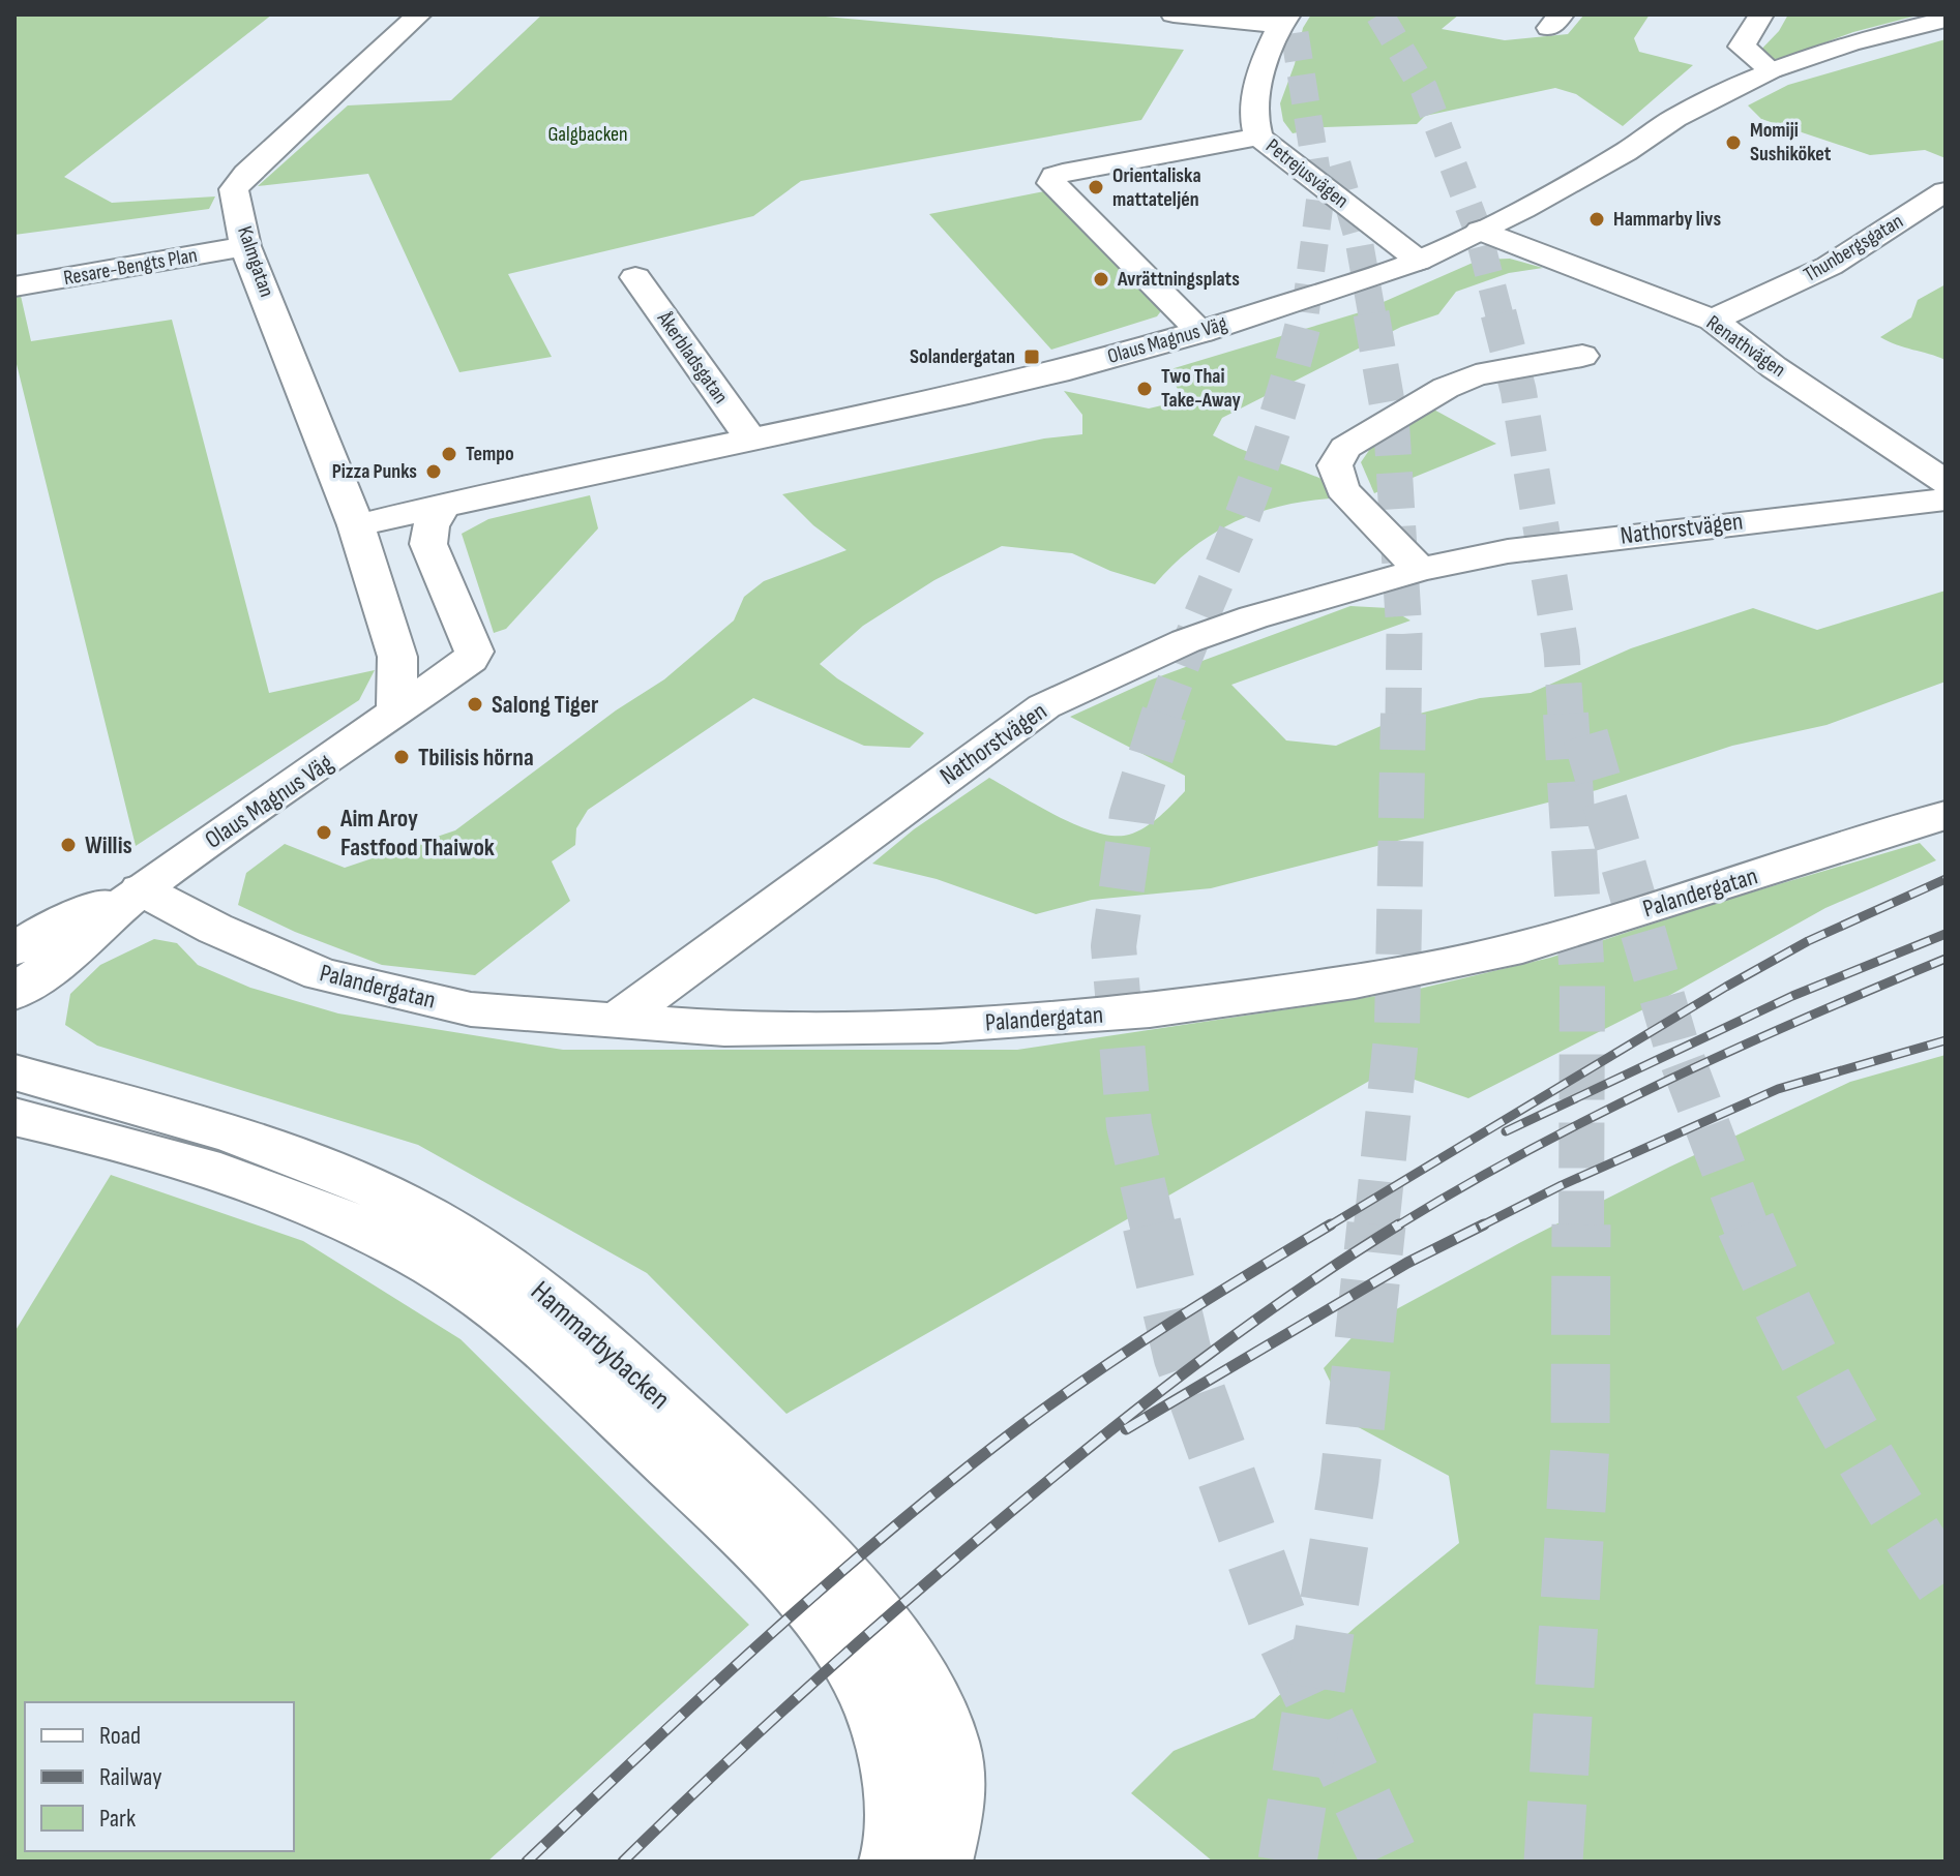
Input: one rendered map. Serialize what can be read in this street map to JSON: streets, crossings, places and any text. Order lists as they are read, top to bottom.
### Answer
{
  "streets": {
    "street": [
      "Petrejusvägen",
      "Thunbergsgatan",
      "Kalmgatan",
      "Resare-Bengts Plan",
      "Olaus Magnus Väg",
      "Renathvägen",
      "Åkerbladsgatan",
      "Nathorstvägen",
      "Palandergatan",
      "Hammarbybacken"
    ]
  },
  "crossings": [
    ["Petrejusvägen", "Olaus Magnus Väg"],
    ["Thunbergsgatan", "Renathvägen"],
    ["Kalmgatan", "Resare-Bengts Plan"],
    ["Kalmgatan", "Olaus Magnus Väg"],
    ["Olaus Magnus Väg", "Renathvägen"],
    ["Olaus Magnus Väg", "Åkerbladsgatan"],
    ["Olaus Magnus Väg", "Palandergatan"],
    ["Nathorstvägen", "Palandergatan"]
  ],
  "parks": ["Galgbacken"],
  "places": {
    "other": [
      "Momiji Sushiköket",
      "Orientaliska mattateljén",
      "Hammarby livs",
      "Avrättningsplats",
      "Two Thai Take-Away",
      "Tempo",
      "Pizza Punks",
      "Salong Tiger",
      "Tbilisis hörna",
      "Aim Aroy Fastfood Thaiwok",
      "Willis"
    ],
    "transit": ["Solandergatan"]
  },
  "legend": ["Road", "Railway", "Park"]
}
